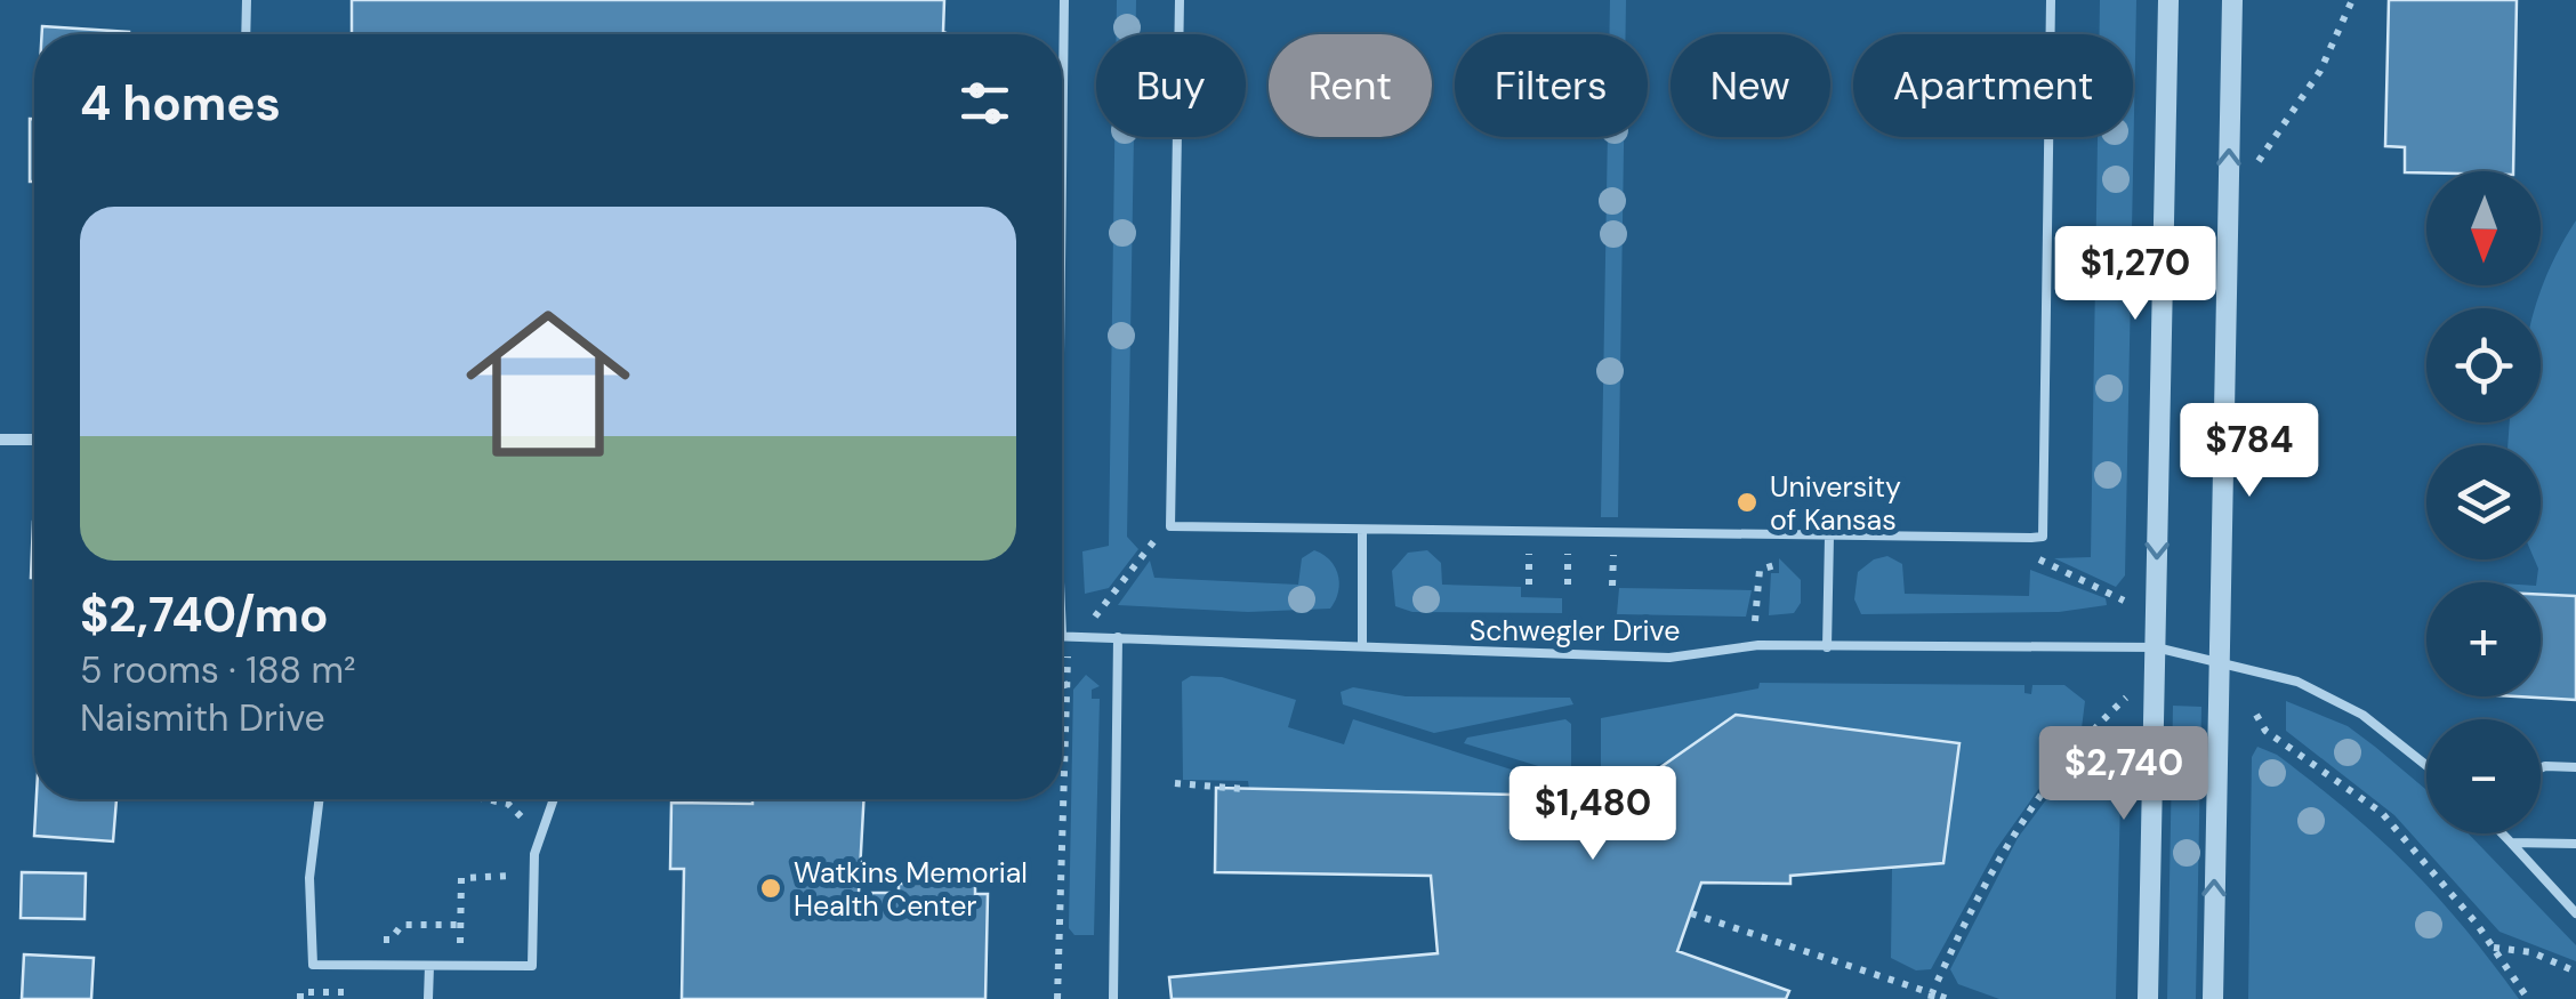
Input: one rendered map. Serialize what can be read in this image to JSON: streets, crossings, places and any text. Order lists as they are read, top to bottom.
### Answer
{
  "streets": {
    "lane": ["Schwegler Drive"]
  },
  "places": ["University of Kansas", "Watkins Memorial Health Center"],
  "north": "bottom",
  "page": {
    "chip": [
      "Buy",
      "Rent",
      "Filters",
      "New",
      "Apartment"
    ],
    "heading": "4 homes",
    "map_buttons": ["+", "−"],
    "list": [
      {
        "name": "$2,740/mo",
        "note": "5 rooms · 188 m² · Naismith Drive"
      }
    ],
    "price": [
      "$1,270",
      "$784",
      "$2,740",
      "$1,480"
    ]
  }
}
